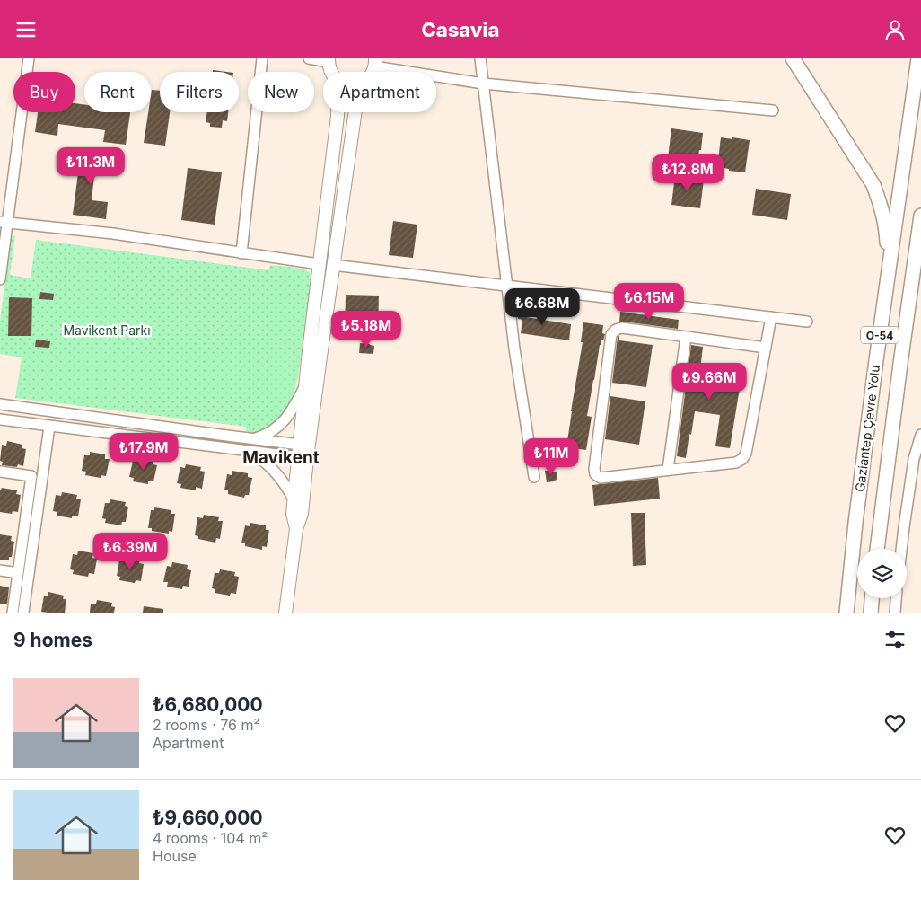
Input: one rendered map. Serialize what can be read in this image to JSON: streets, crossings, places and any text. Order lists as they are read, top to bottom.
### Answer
{
  "streets": {
    "highway": ["O-54", "Gaziantep Çevre Yolu"]
  },
  "districts": ["Mavikent"],
  "parks": ["Mavikent Parkı"],
  "page": {
    "header": "Casavia",
    "chip": [
      "Buy",
      "Rent",
      "Filters",
      "New",
      "Apartment"
    ],
    "price": [
      "₺11.3M",
      "₺12.8M",
      "₺6.15M",
      "₺6.68M",
      "₺5.18M",
      "₺9.66M",
      "₺17.9M",
      "₺11M",
      "₺6.39M"
    ],
    "heading": "9 homes",
    "list": [
      {
        "name": "₺6,680,000",
        "note": "2 rooms · 76 m² · Apartment"
      },
      {
        "name": "₺9,660,000",
        "note": "4 rooms · 104 m² · House"
      }
    ]
  }
}
